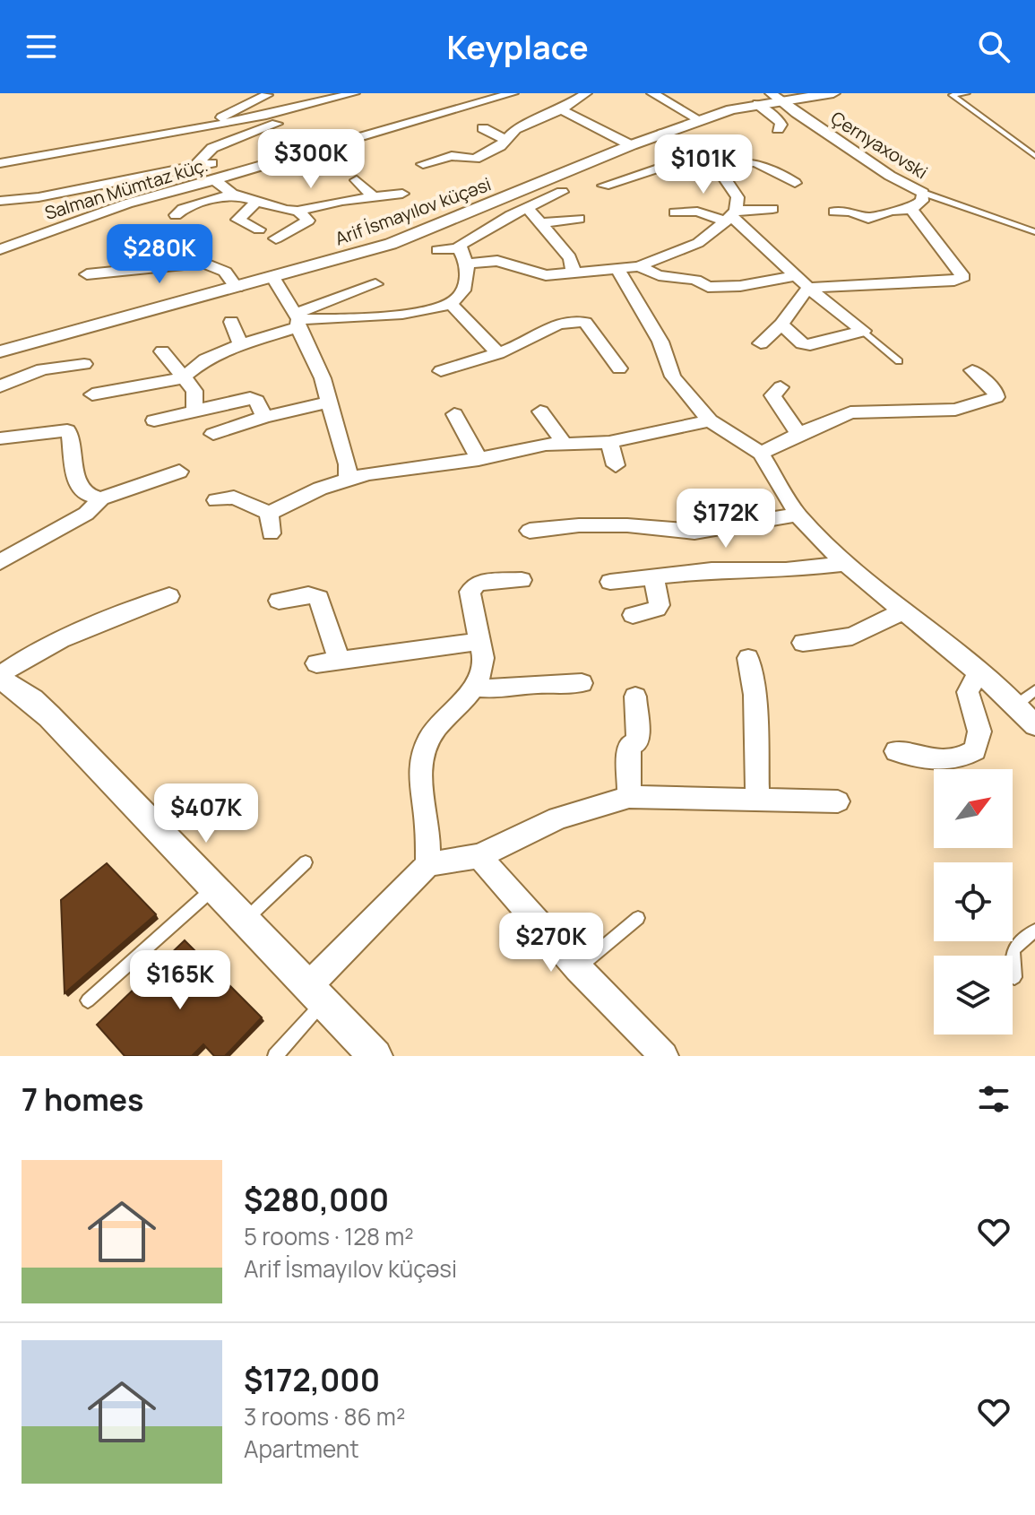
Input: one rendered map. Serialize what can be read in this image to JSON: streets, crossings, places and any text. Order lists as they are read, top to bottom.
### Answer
{
  "streets": {
    "street": ["Çernyaxovski", "Salman Mümtaz küç.", "Arif İsmayılov küçəsi"]
  },
  "crossings": [
    ["Çernyaxovski", "Arif İsmayılov küçəsi"]
  ],
  "north": "top right",
  "page": {
    "header": "Keyplace",
    "price": [
      "$300K",
      "$101K",
      "$280K",
      "$172K",
      "$407K",
      "$270K",
      "$165K"
    ],
    "heading": "7 homes",
    "list": [
      {
        "name": "$280,000",
        "note": "5 rooms · 128 m² · Arif İsmayılov küçəsi"
      },
      {
        "name": "$172,000",
        "note": "3 rooms · 86 m² · Apartment"
      }
    ]
  }
}
